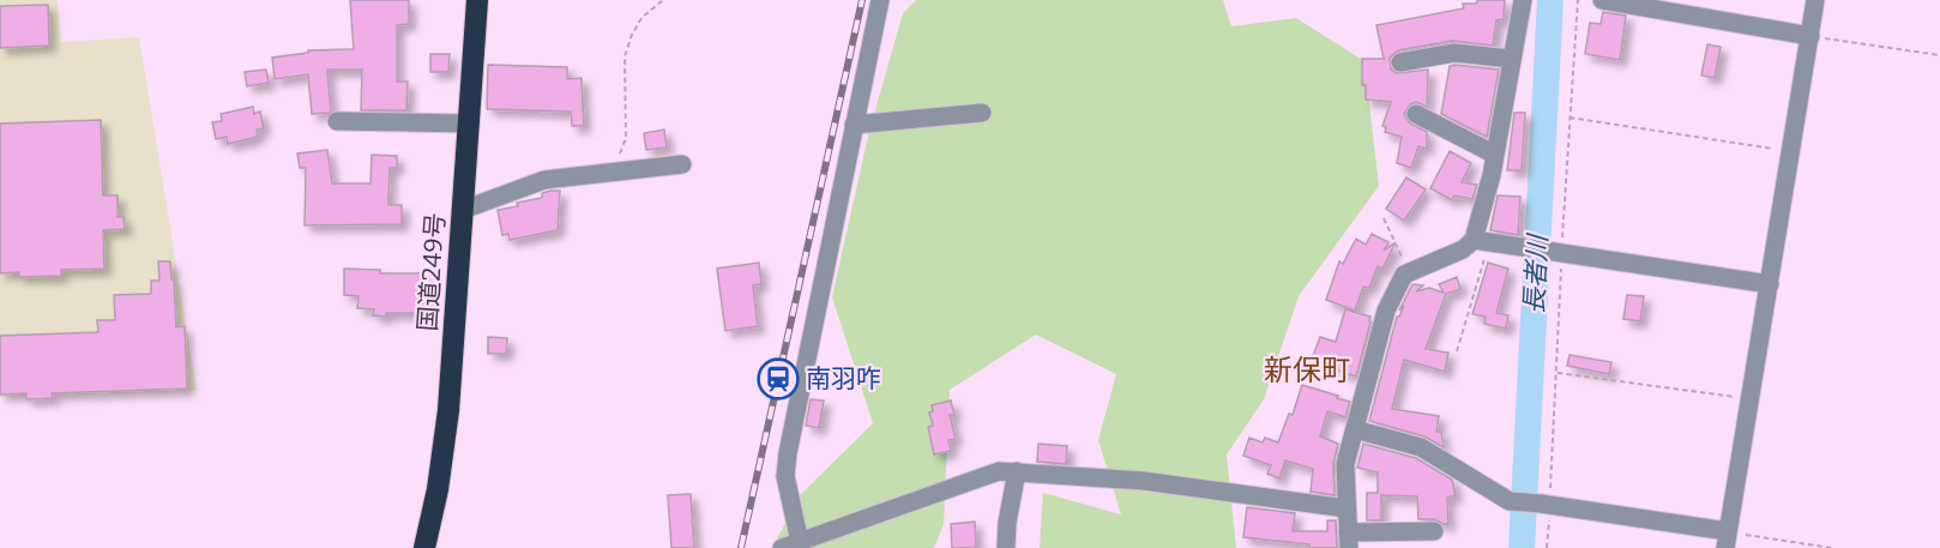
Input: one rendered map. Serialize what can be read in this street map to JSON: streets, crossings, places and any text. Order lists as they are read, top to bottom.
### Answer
{
  "streets": {
    "highway": ["国道249号"]
  },
  "districts": ["新保町"],
  "water": ["長者川"],
  "places": {
    "station": ["南羽咋"]
  }
}
